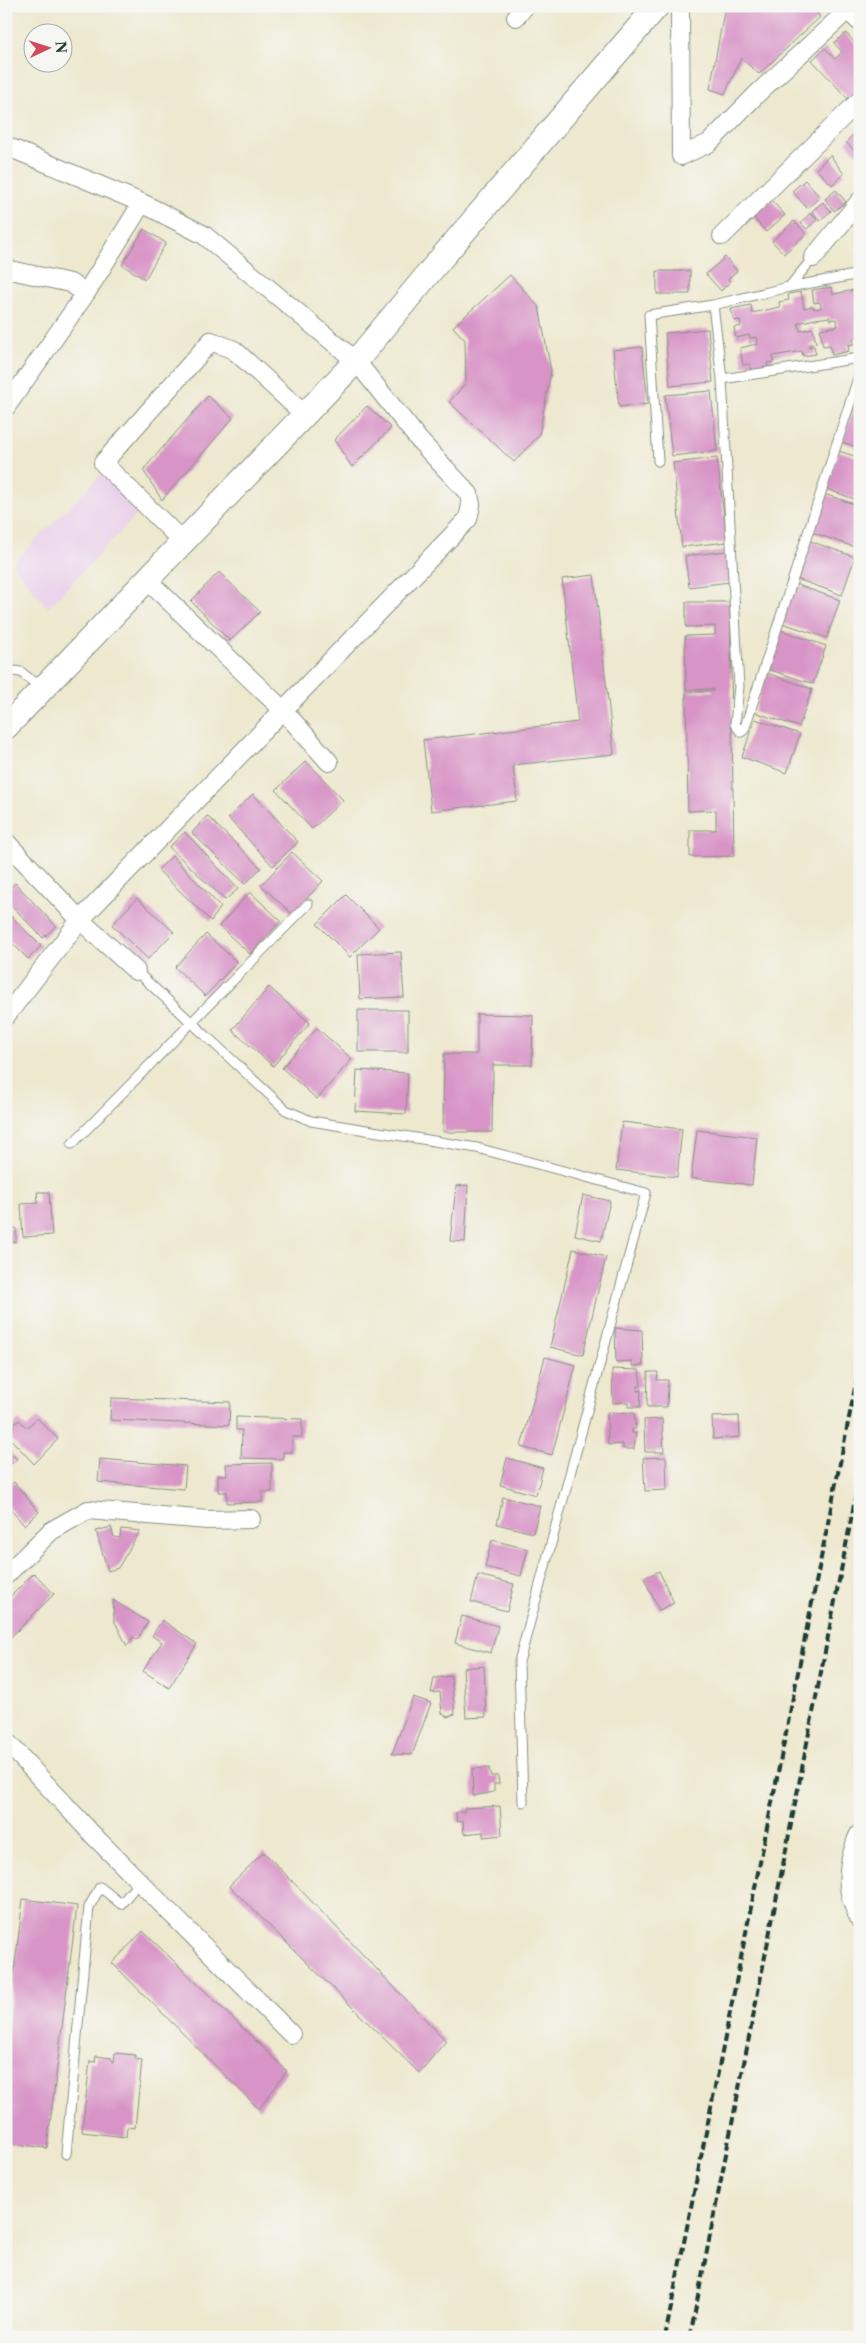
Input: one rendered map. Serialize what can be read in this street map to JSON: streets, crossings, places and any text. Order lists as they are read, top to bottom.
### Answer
{
  "north": "right"
}
